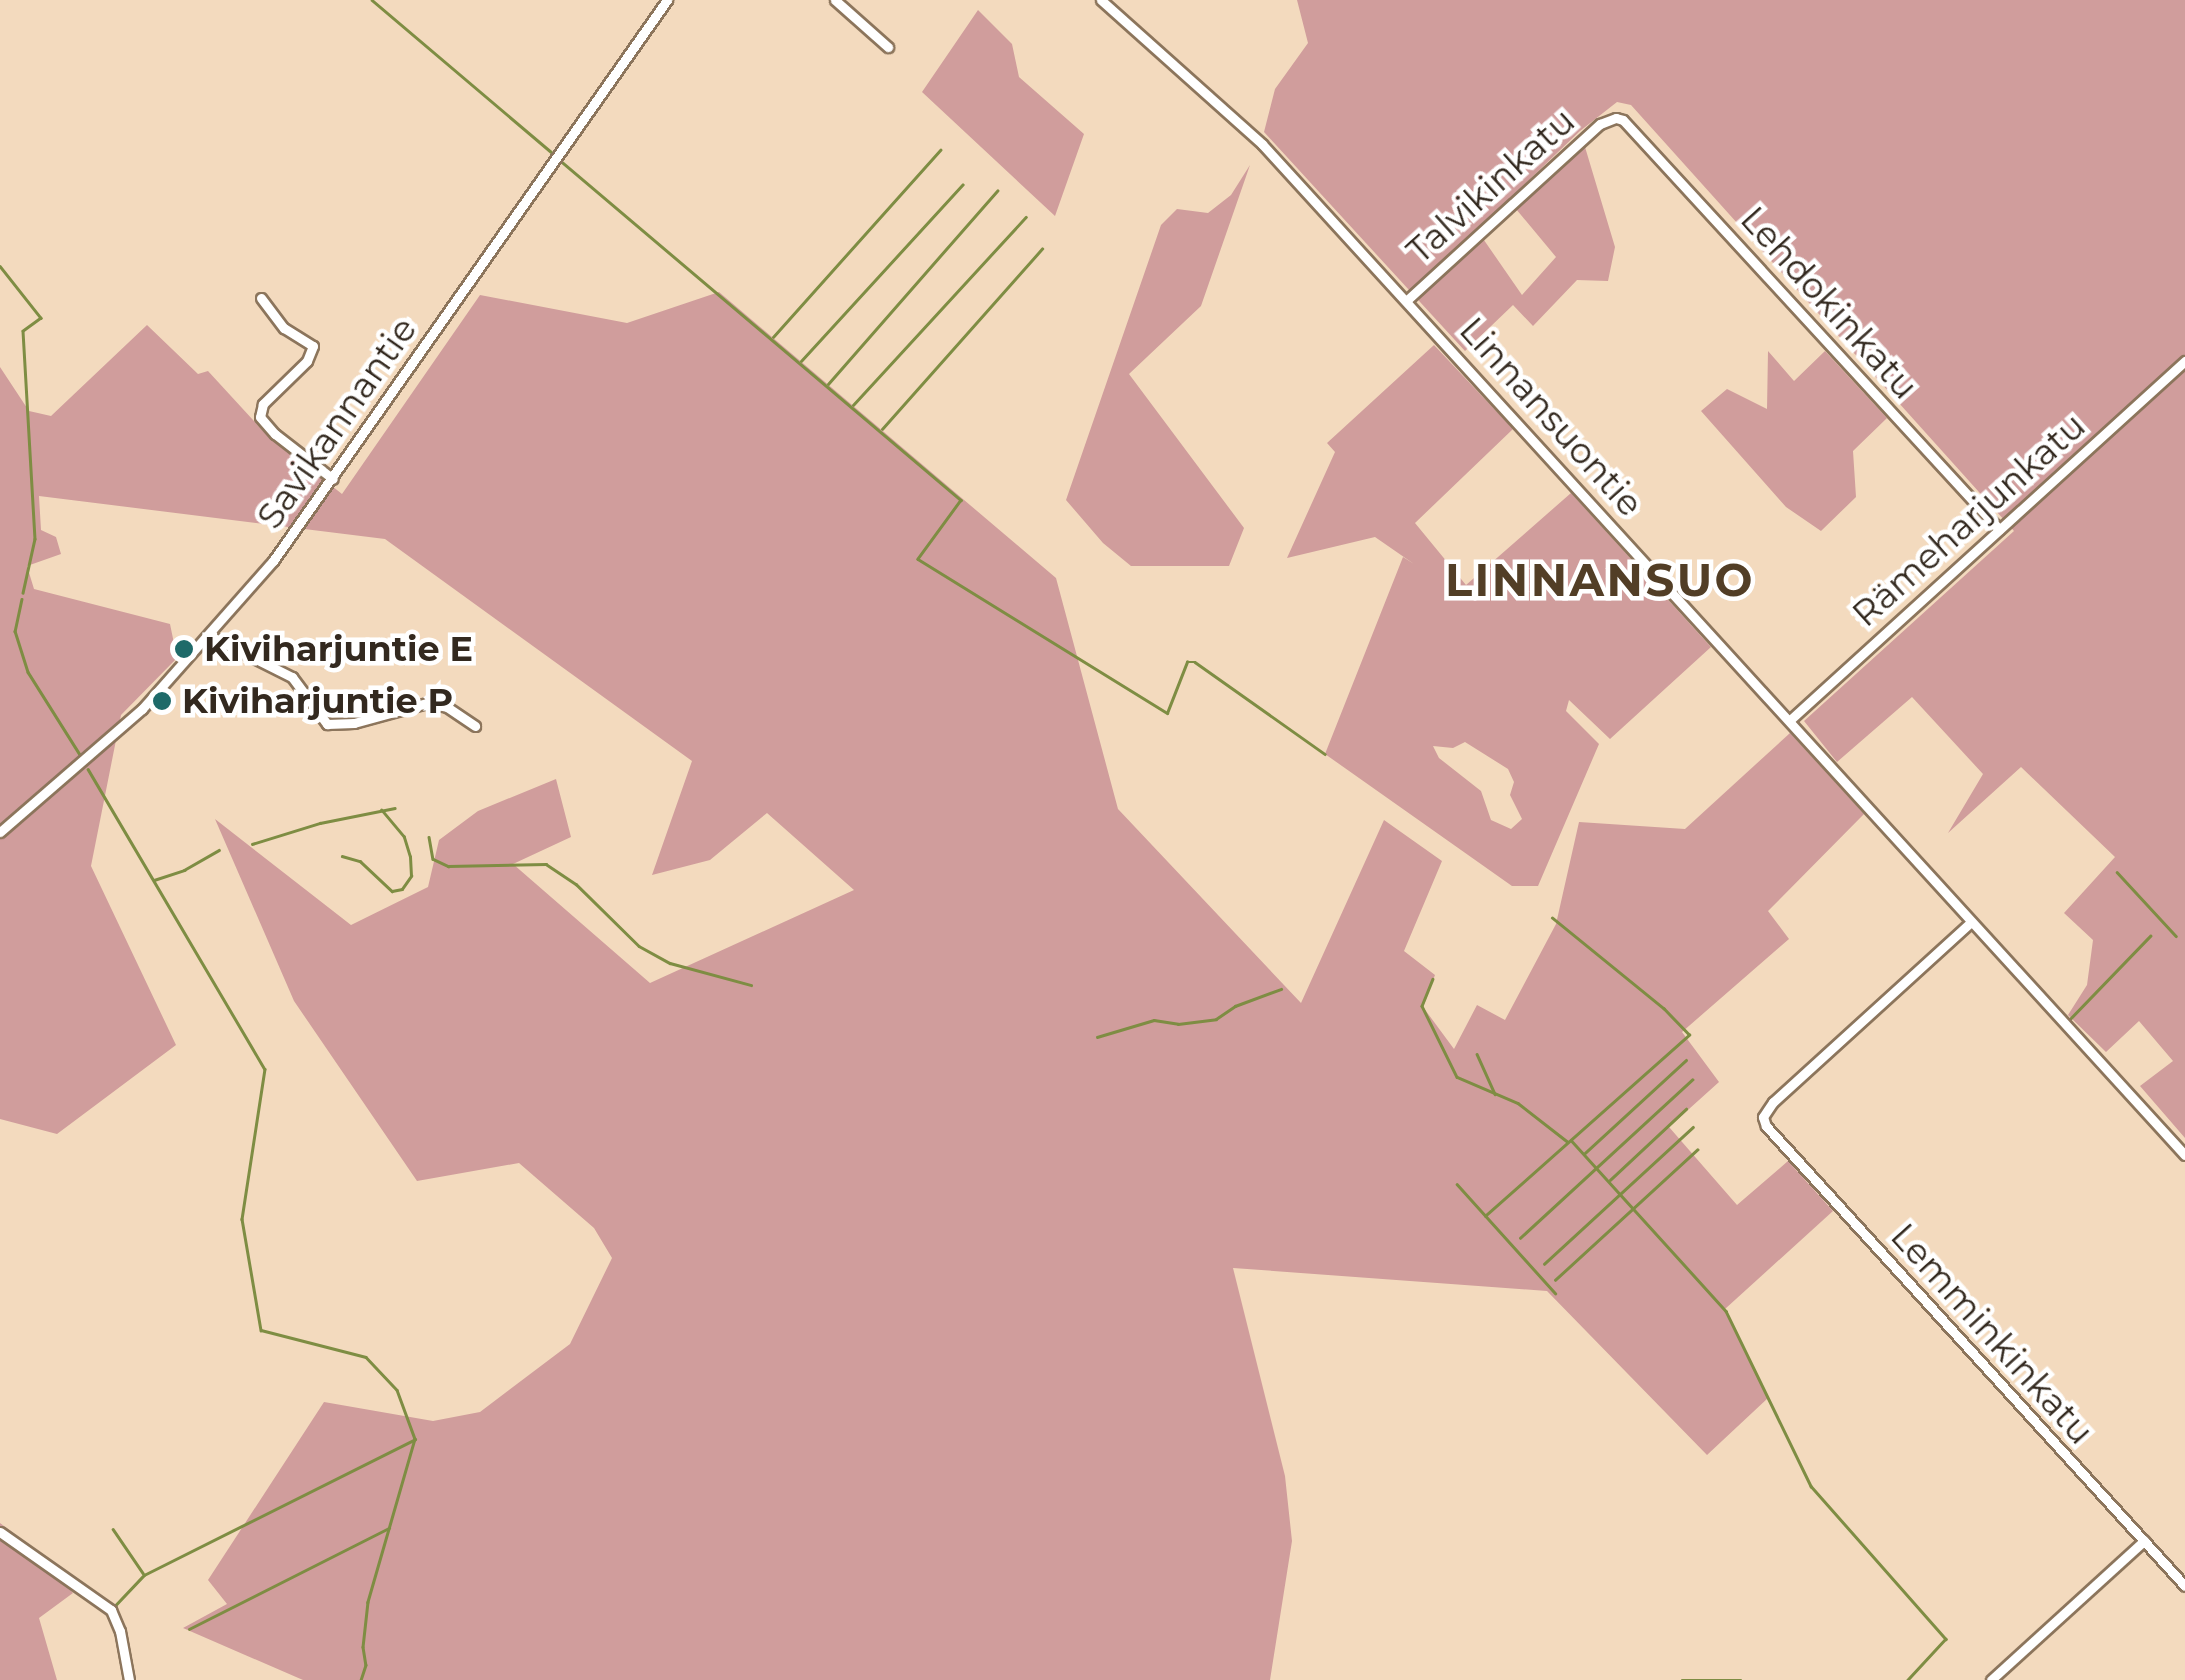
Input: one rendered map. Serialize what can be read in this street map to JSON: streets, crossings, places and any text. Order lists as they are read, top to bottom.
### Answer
{
  "streets": {
    "street": [
      "Talvikinkatu",
      "Lehdokinkatu",
      "Linnansuontie",
      "Savikannantie",
      "Rämeharjunkatu",
      "Lemminkinkatu"
    ]
  },
  "crossings": [
    ["Talvikinkatu", "Lehdokinkatu"],
    ["Talvikinkatu", "Linnansuontie"],
    ["Lehdokinkatu", "Rämeharjunkatu"],
    ["Linnansuontie", "Rämeharjunkatu"],
    ["Linnansuontie", "Lemminkinkatu"]
  ],
  "districts": ["LINNANSUO"],
  "places": ["Kiviharjuntie E", "Kiviharjuntie P"]
}
